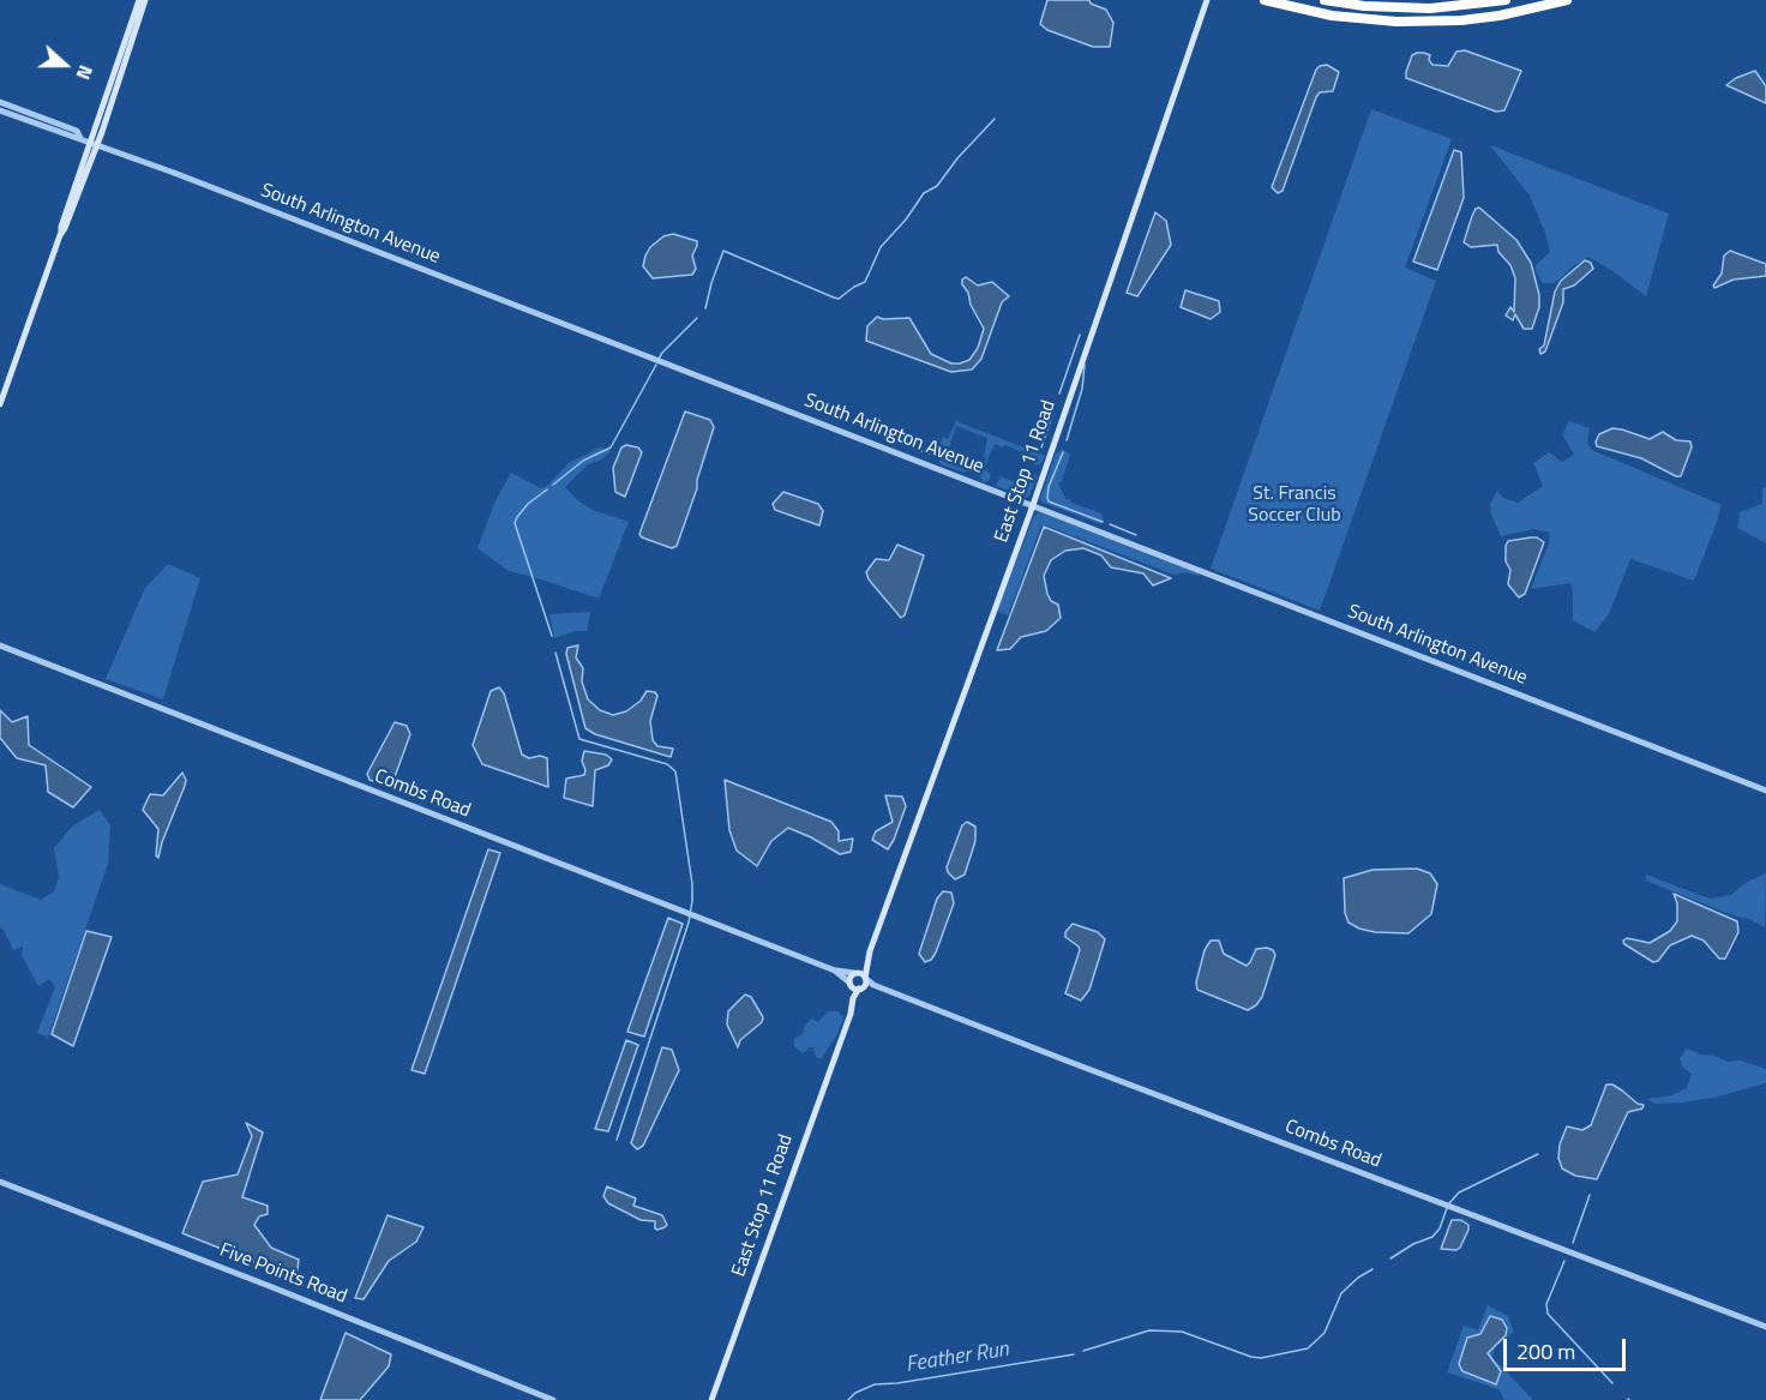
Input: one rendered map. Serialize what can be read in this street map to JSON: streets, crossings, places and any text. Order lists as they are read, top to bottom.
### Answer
{
  "streets": {
    "main road": ["East Stop 11 Road"],
    "street": ["South Arlington Avenue", "Combs Road", "Five Points Road"]
  },
  "crossings": [
    ["South Arlington Avenue", "East Stop 11 Road"],
    ["East Stop 11 Road", "Combs Road"]
  ],
  "water": ["Feather Run"],
  "parks": ["St. Francis Soccer Club"],
  "scale_bar": "200 m",
  "north": "right"
}
